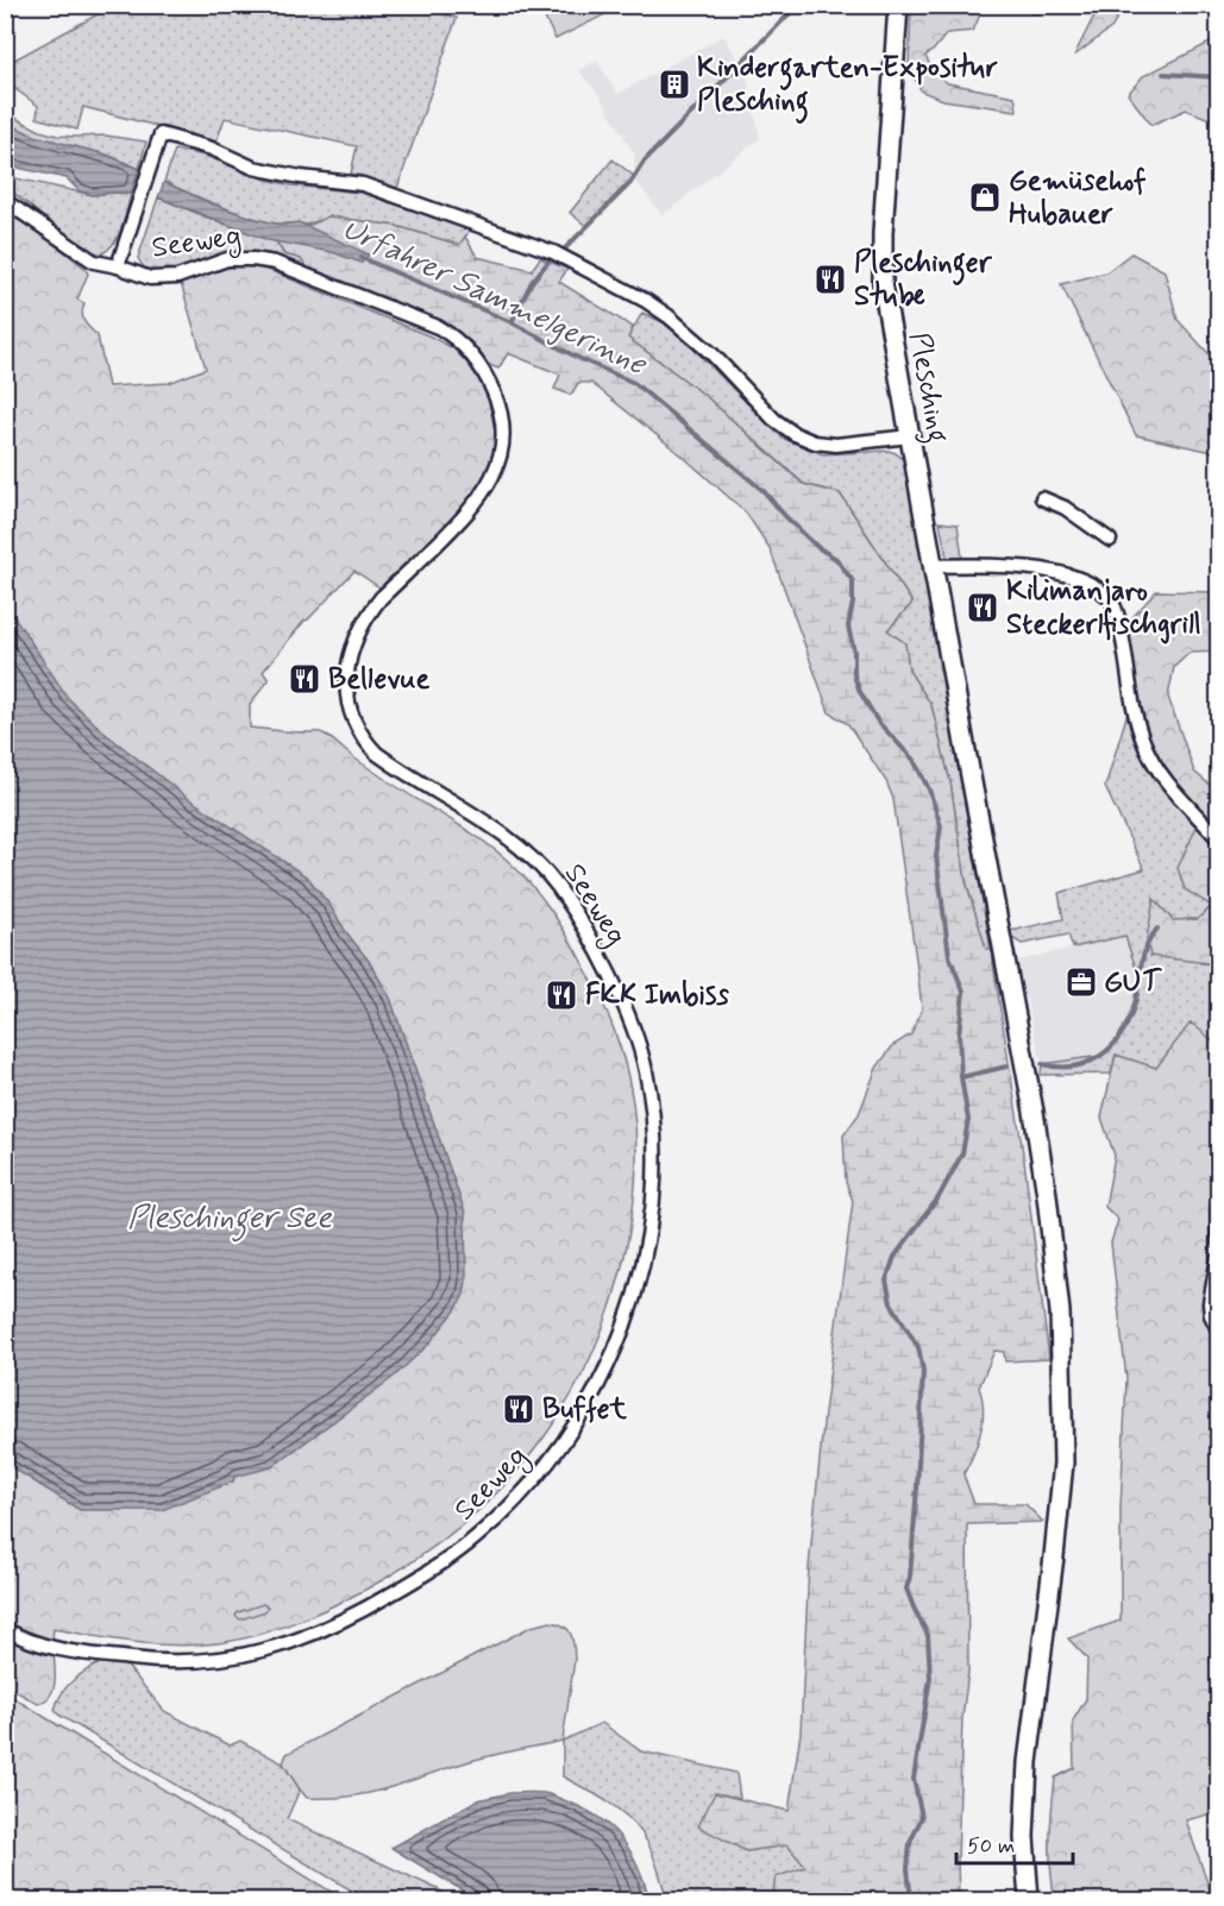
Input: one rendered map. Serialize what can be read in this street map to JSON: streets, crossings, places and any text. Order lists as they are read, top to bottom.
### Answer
{
  "streets": {
    "main road": ["Plesching"],
    "street": ["Seeweg"]
  },
  "crossings": [
    ["Seeweg", "Plesching"]
  ],
  "water": ["Urfahrer Sammelgerinne", "Pleschinger See"],
  "places": {
    "building": ["Kindergarten-Expositur Plesching"],
    "shop": ["Gemüsehof Hubauer"],
    "restaurant": [
      "Pleschinger Stube",
      "Kilimanjaro Steckerlfischgrill",
      "Bellevue",
      "FKK Imbiss",
      "Buffet"
    ],
    "office": ["GUT"]
  },
  "scale_bar": "50 m"
}
